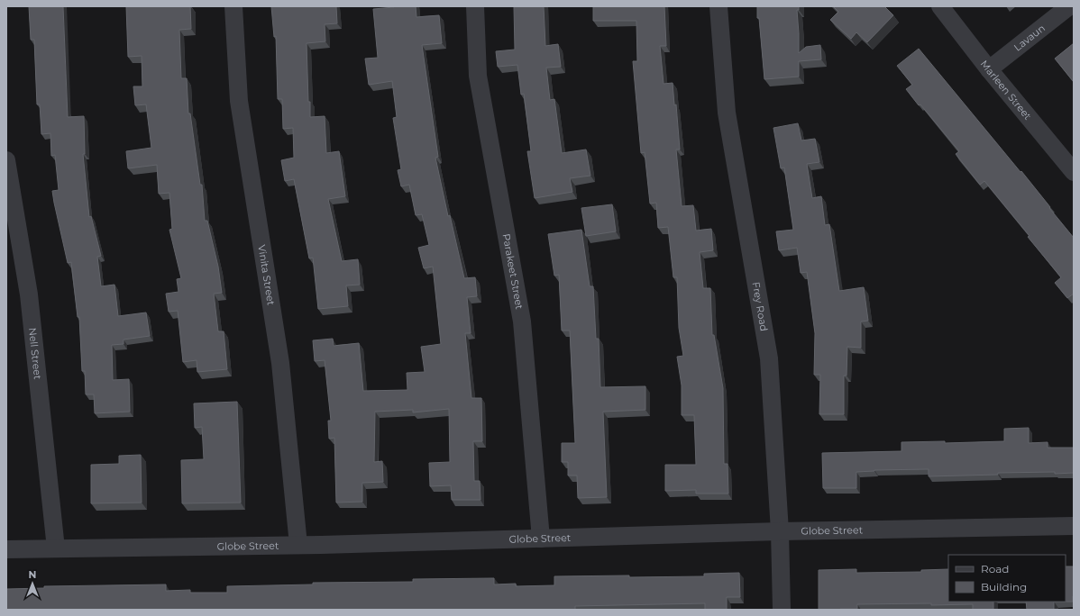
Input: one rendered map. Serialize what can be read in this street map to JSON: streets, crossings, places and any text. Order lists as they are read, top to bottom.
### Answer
{
  "streets": {
    "street": [
      "Lavaun",
      "Marleen Street",
      "Parakeet Street",
      "Vinita Street",
      "Frey Road",
      "Nell Street",
      "Globe Street"
    ]
  },
  "crossings": [
    ["Lavaun", "Marleen Street"],
    ["Parakeet Street", "Globe Street"],
    ["Vinita Street", "Globe Street"],
    ["Frey Road", "Globe Street"],
    ["Nell Street", "Globe Street"]
  ],
  "legend": ["Road", "Building"],
  "north": "top"
}
